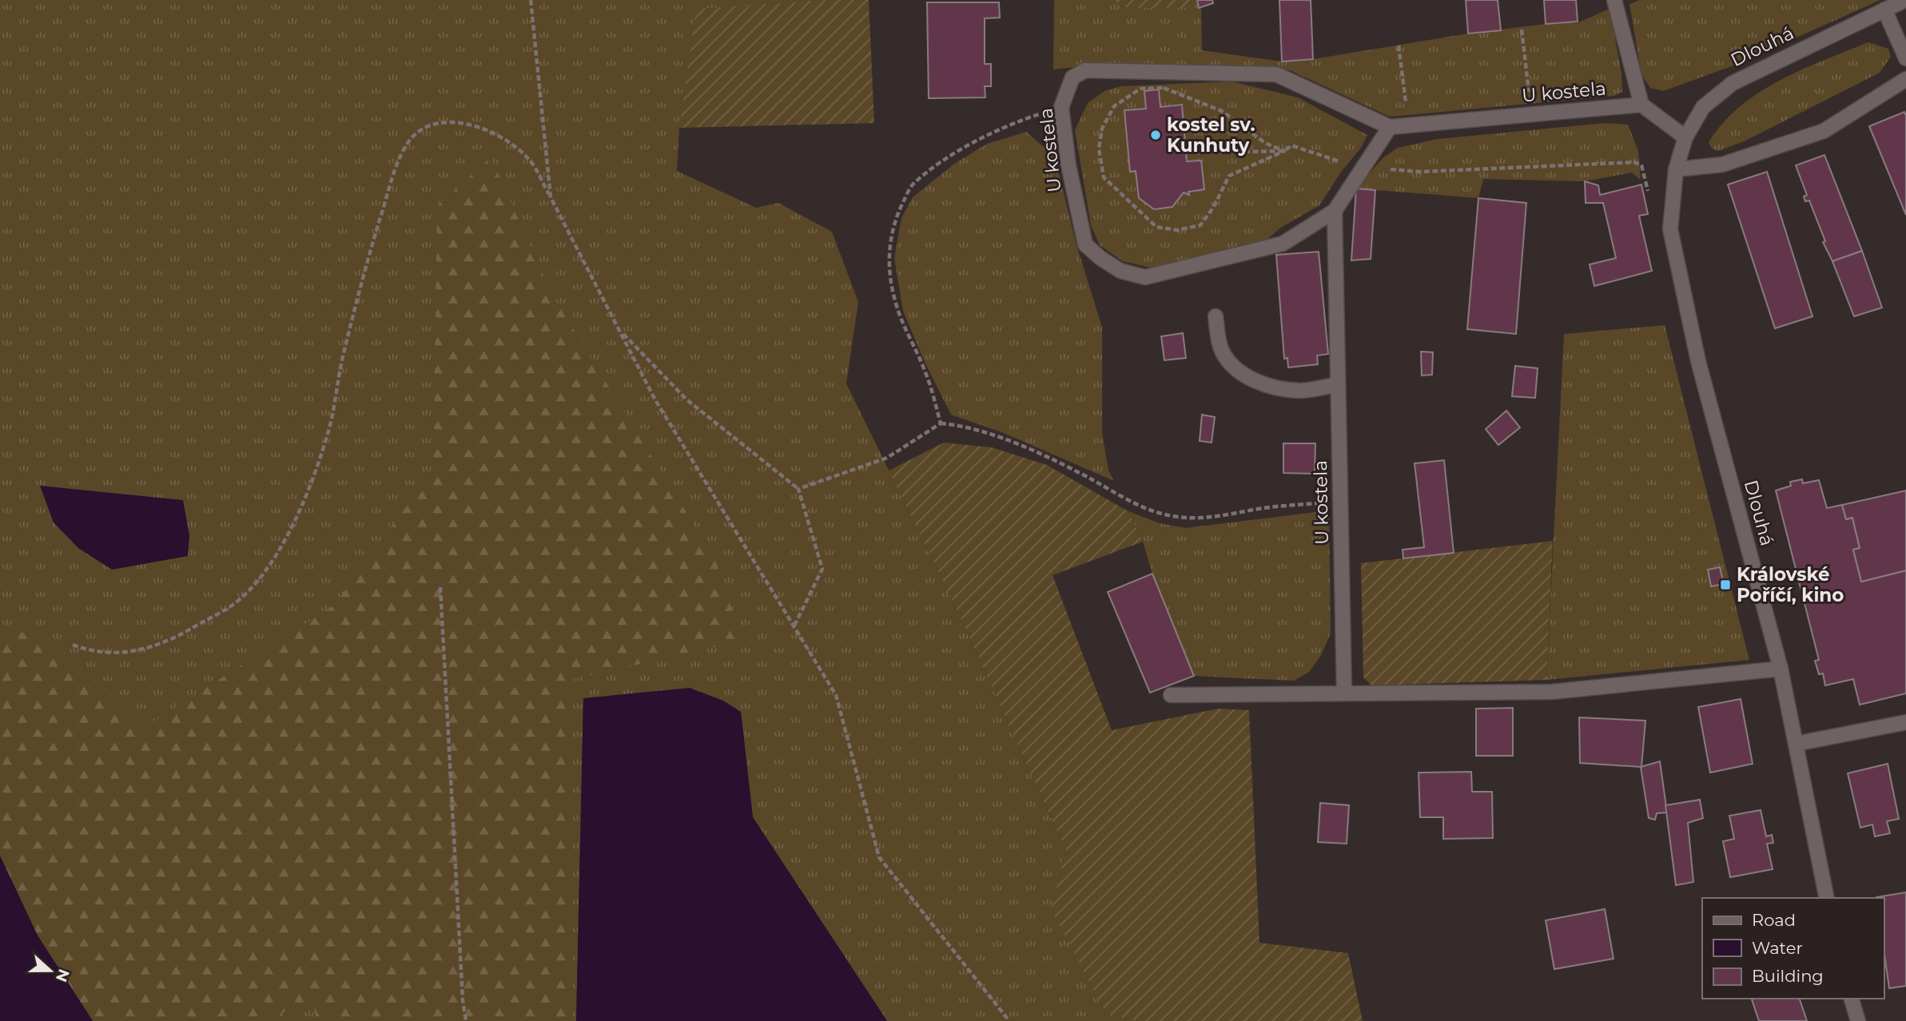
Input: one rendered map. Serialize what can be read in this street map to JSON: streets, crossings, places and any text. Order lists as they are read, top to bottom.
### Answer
{
  "streets": {
    "street": ["Dlouhá", "U kostela"]
  },
  "places": {
    "other": ["kostel sv. Kunhuty"],
    "transit": ["Královské Poříčí, kino"]
  },
  "legend": ["Road", "Water", "Building"],
  "north": "right"
}
